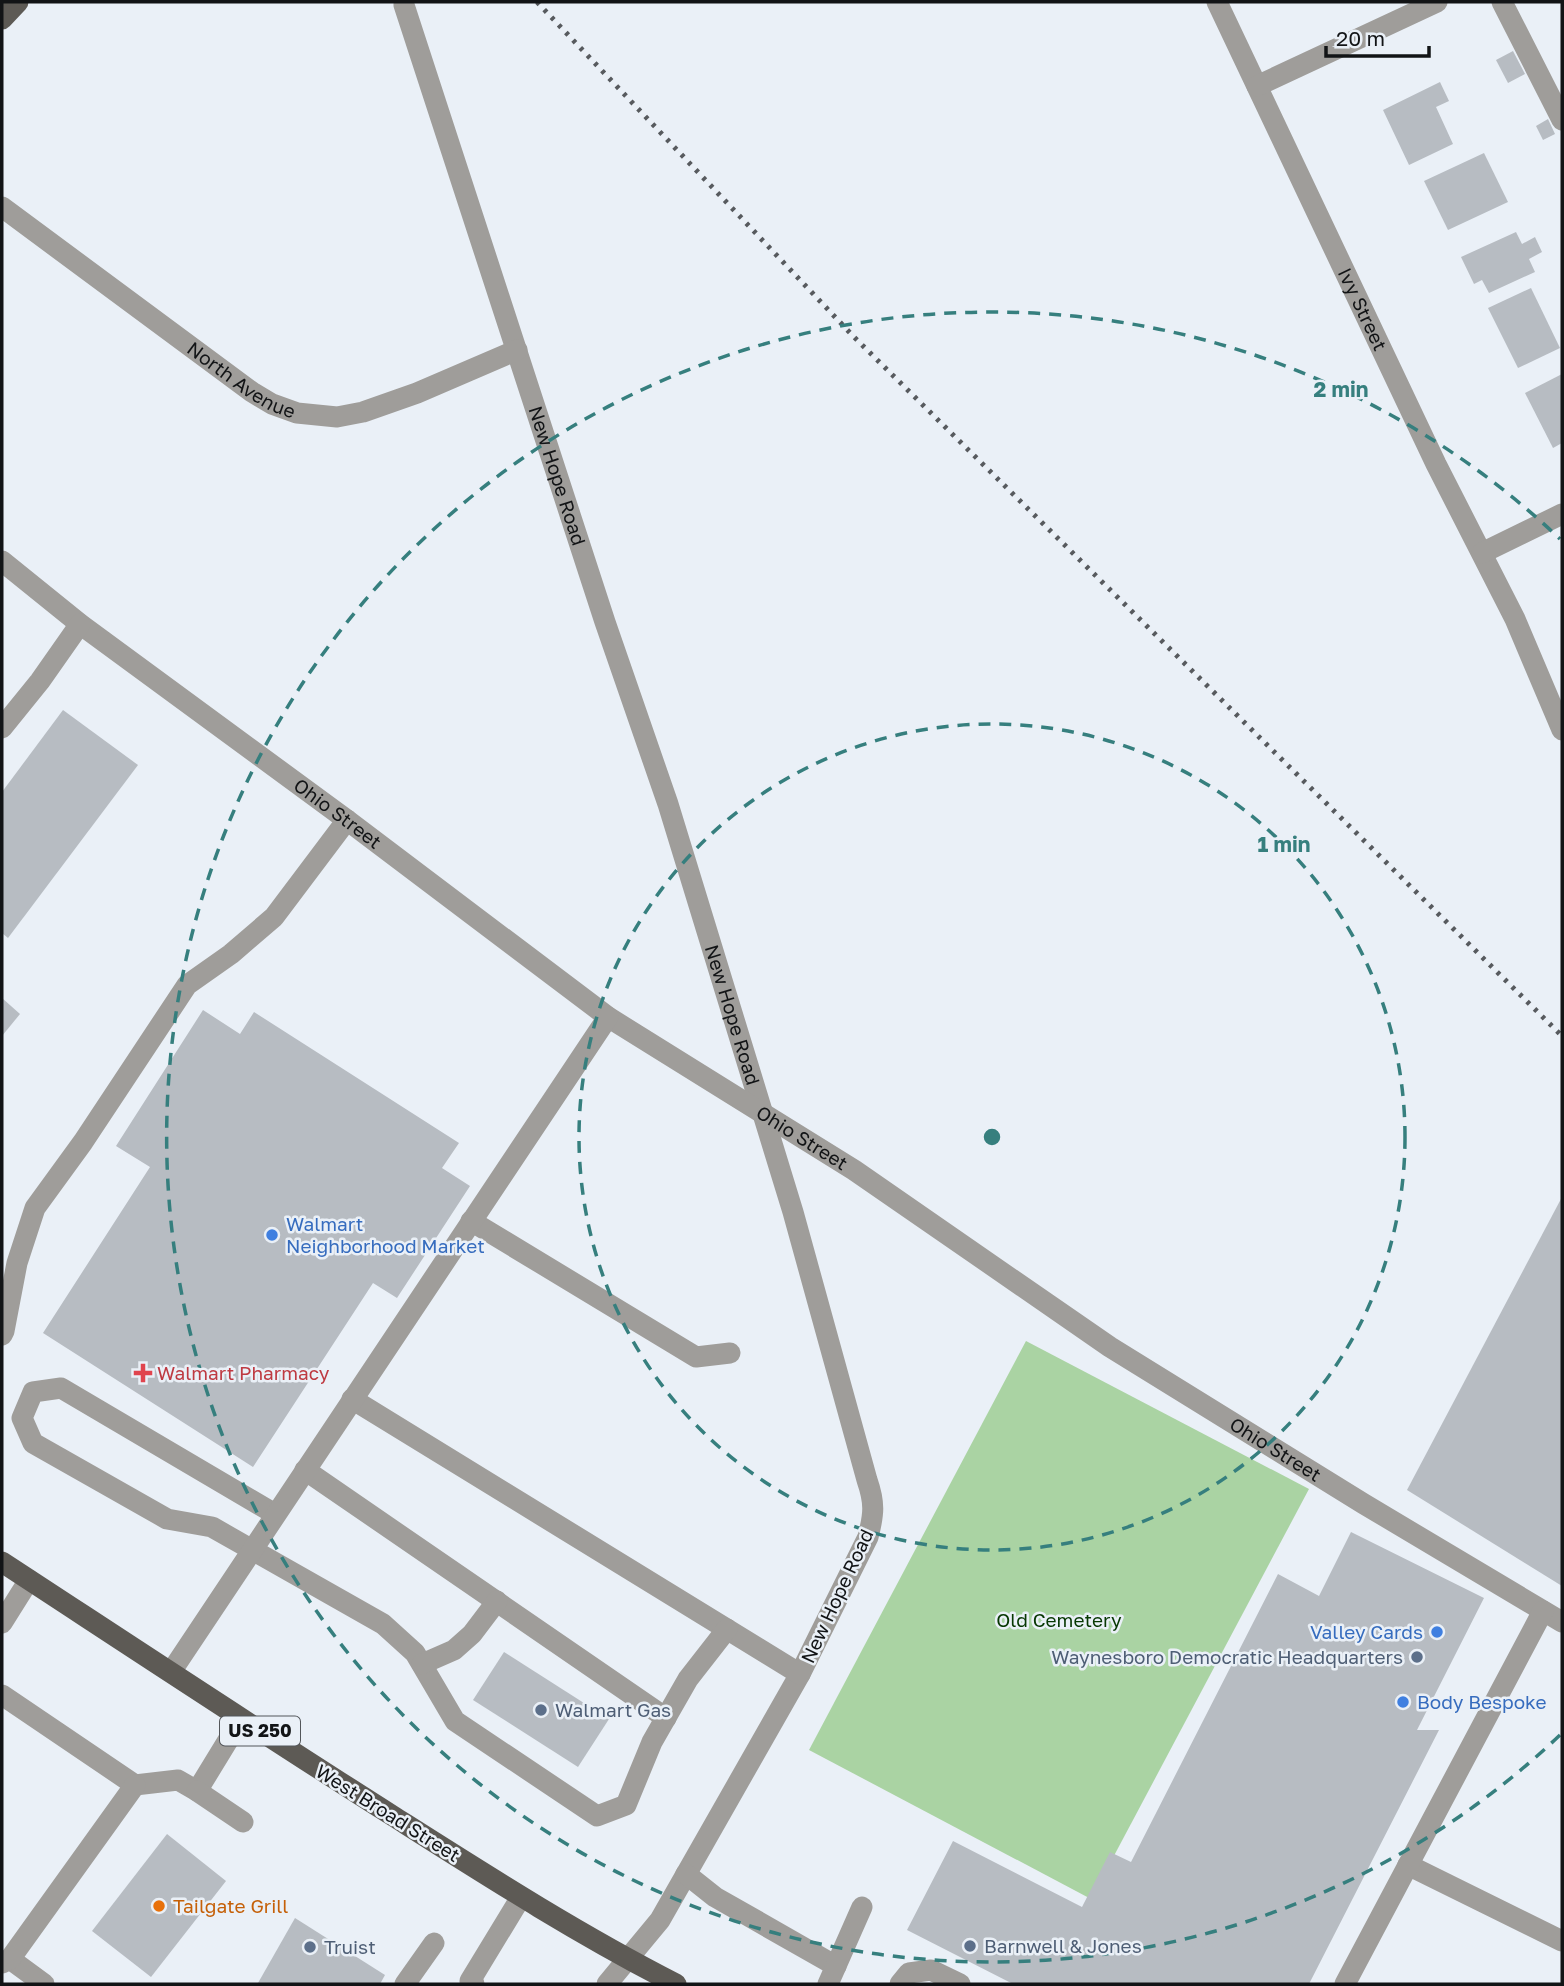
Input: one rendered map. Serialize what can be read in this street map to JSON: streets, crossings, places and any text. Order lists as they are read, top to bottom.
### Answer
{
  "streets": {
    "main road": ["US 250", "West Broad Street"],
    "street": [
      "Ivy Street",
      "North Avenue",
      "New Hope Road",
      "Ohio Street"
    ]
  },
  "crossings": [
    ["North Avenue", "New Hope Road"],
    ["New Hope Road", "Ohio Street"],
    ["New Hope Road", "West Broad Street"]
  ],
  "parks": ["Old Cemetery"],
  "places": {
    "other": [
      "Walmart Neighborhood Market",
      "Valley Cards",
      "Waynesboro Democratic Headquarters",
      "Body Bespoke",
      "Walmart Gas",
      "Tailgate Grill",
      "Barnwell & Jones",
      "Truist"
    ],
    "health": ["Walmart Pharmacy"]
  },
  "scale_bar": "20 m",
  "rings": ["2 min", "1 min"]
}
